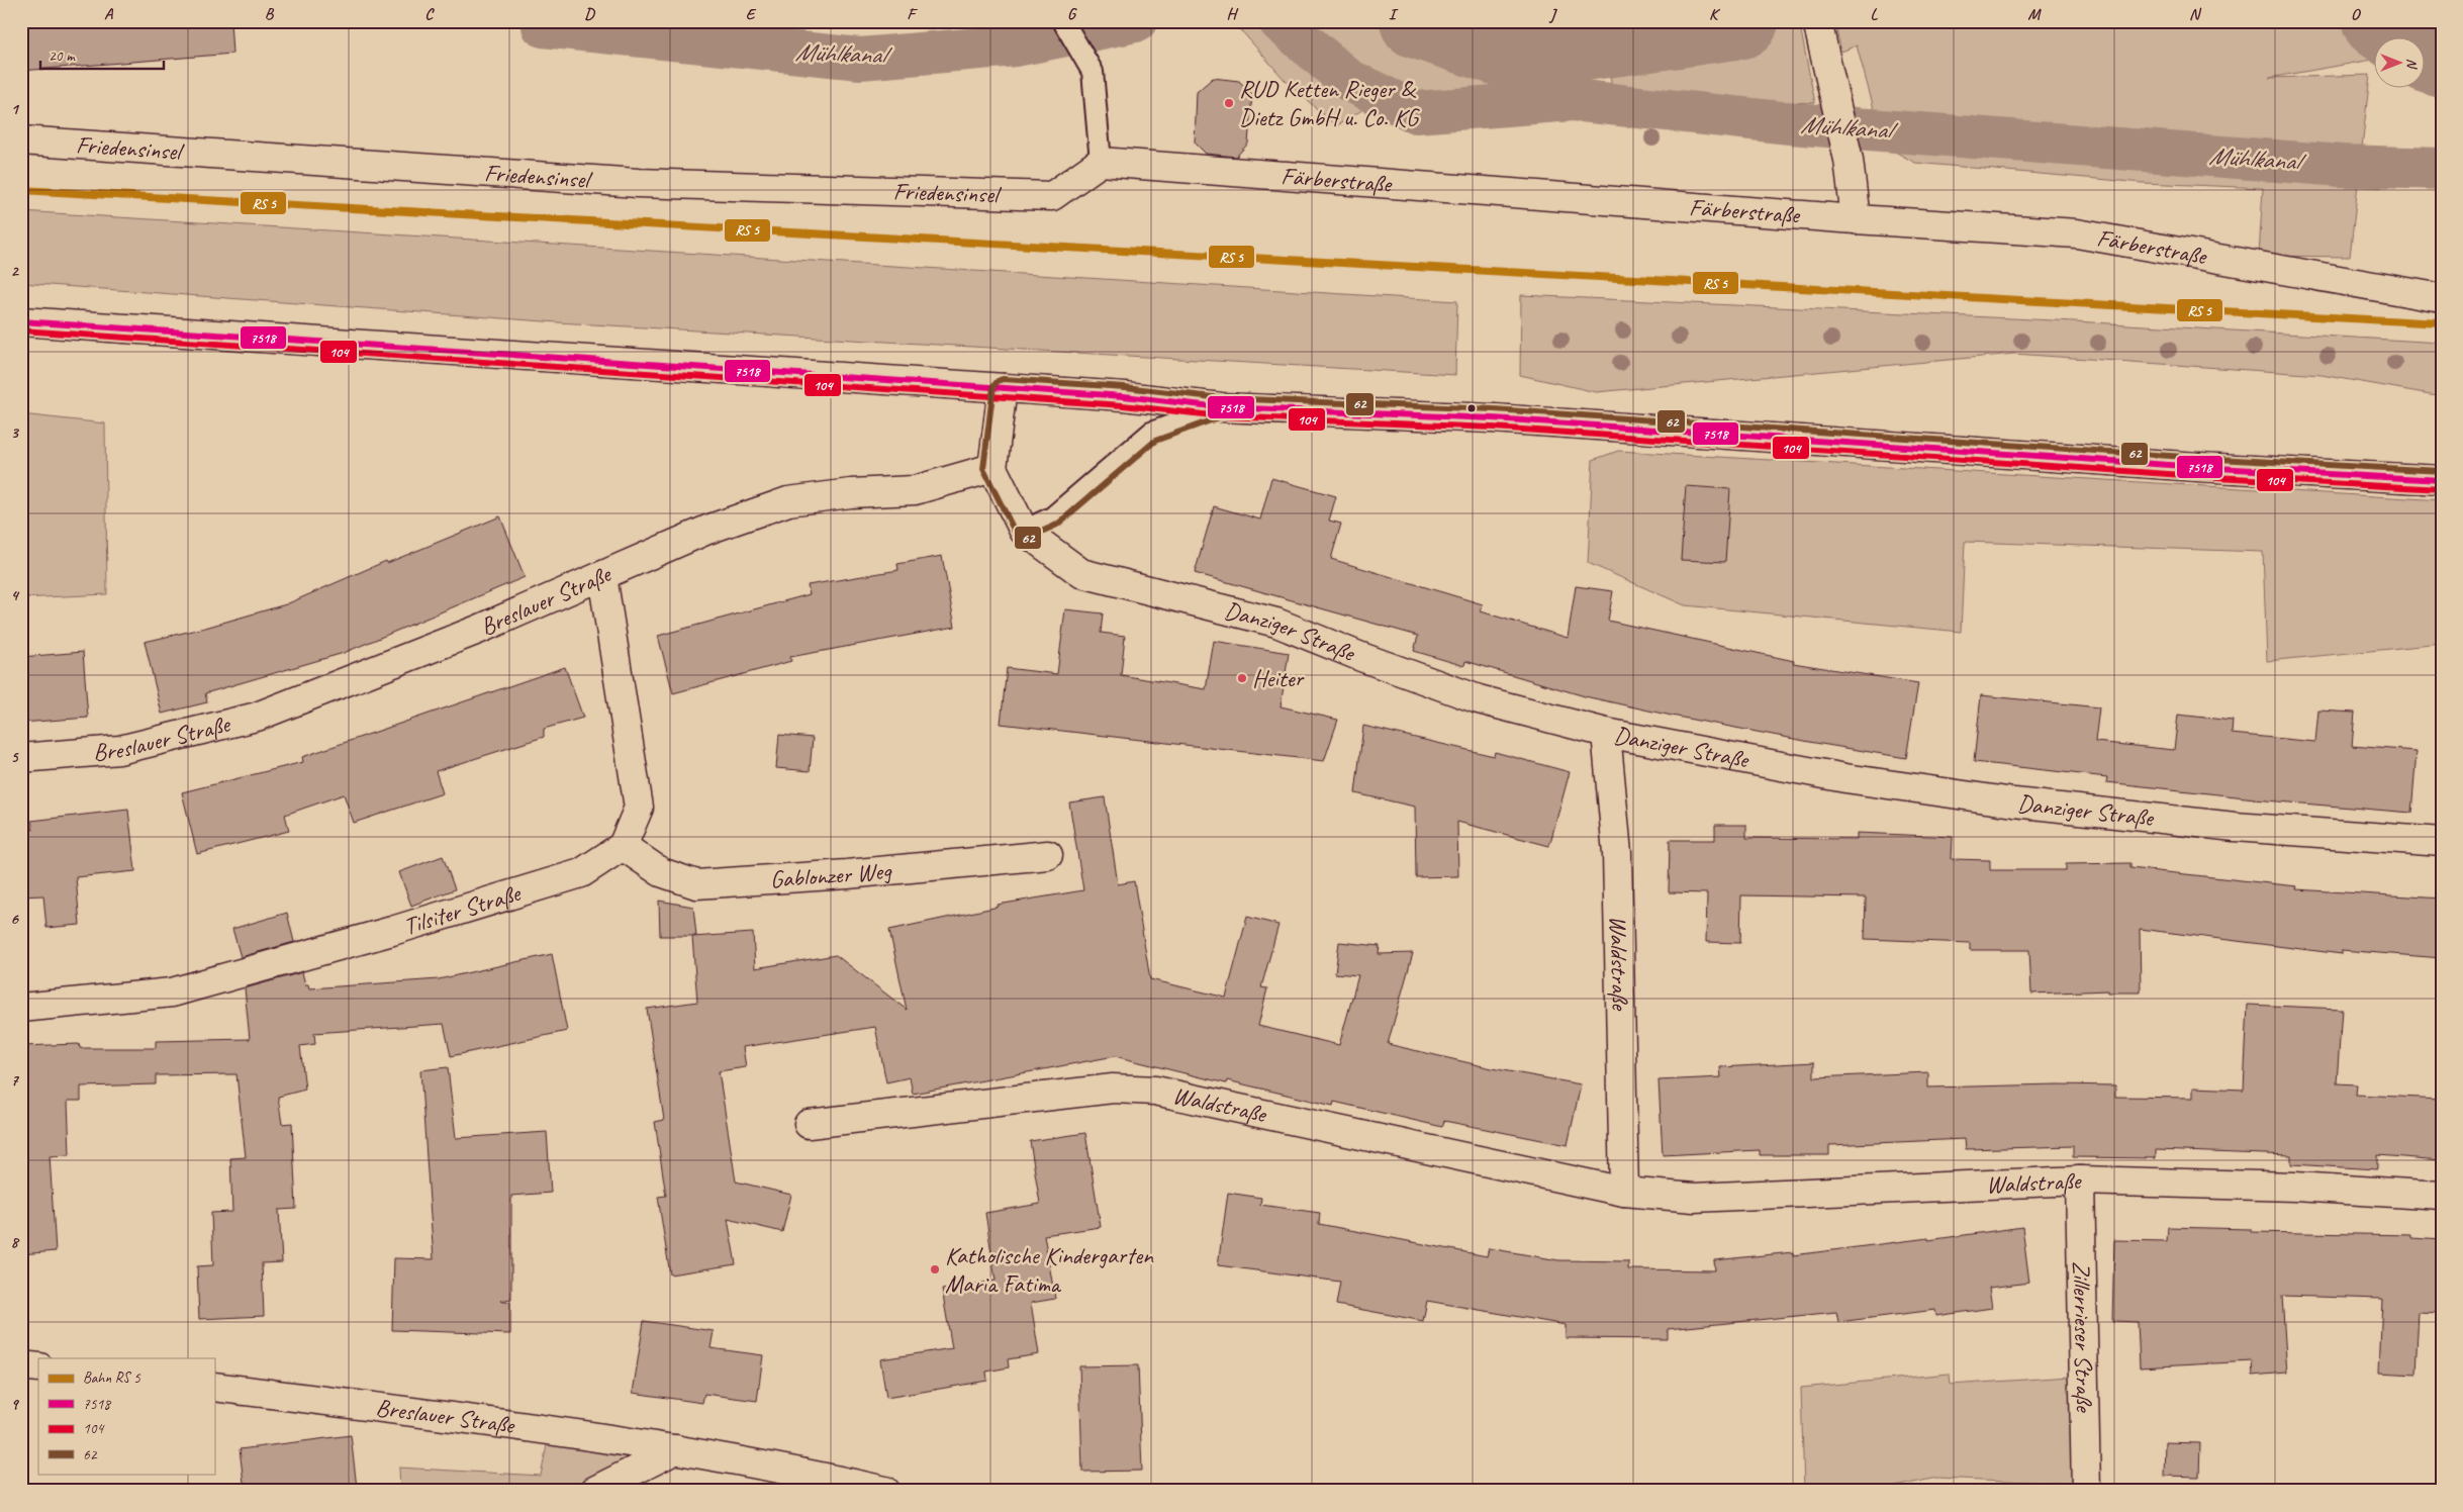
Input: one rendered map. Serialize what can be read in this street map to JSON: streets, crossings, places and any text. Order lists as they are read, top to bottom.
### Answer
{
  "streets": {
    "street": [
      "Friedensinsel",
      "Färberstraße",
      "Breslauer Straße",
      "Danziger Straße",
      "Gablonzer Weg",
      "Tilsiter Straße",
      "Waldstraße",
      "Zillerrieser Straße"
    ]
  },
  "crossings": [
    ["Friedensinsel", "Färberstraße"],
    ["Breslauer Straße", "Danziger Straße"],
    ["Danziger Straße", "Waldstraße"],
    ["Gablonzer Weg", "Tilsiter Straße"],
    ["Waldstraße", "Zillerrieser Straße"]
  ],
  "water": ["Mühlkanal"],
  "places": ["RUD Ketten Rieger & Dietz GmbH u. Co. KG", "Heiter", "Katholische Kindergarten Maria Fatima"],
  "lines": ["transit line 7518", "transit line 104", "transit line 62"],
  "legend": [
    "Bahn RS 5",
    "7518",
    "104",
    "62"
  ],
  "scale_bar": "20 m",
  "north": "right",
  "grid": {
    "columns": [
      "A",
      "B",
      "C",
      "D",
      "E",
      "F",
      "G",
      "H",
      "I",
      "J",
      "K",
      "L",
      "M",
      "N",
      "O"
    ],
    "rows": [
      "1",
      "2",
      "3",
      "4",
      "5",
      "6",
      "7",
      "8",
      "9"
    ]
  }
}
